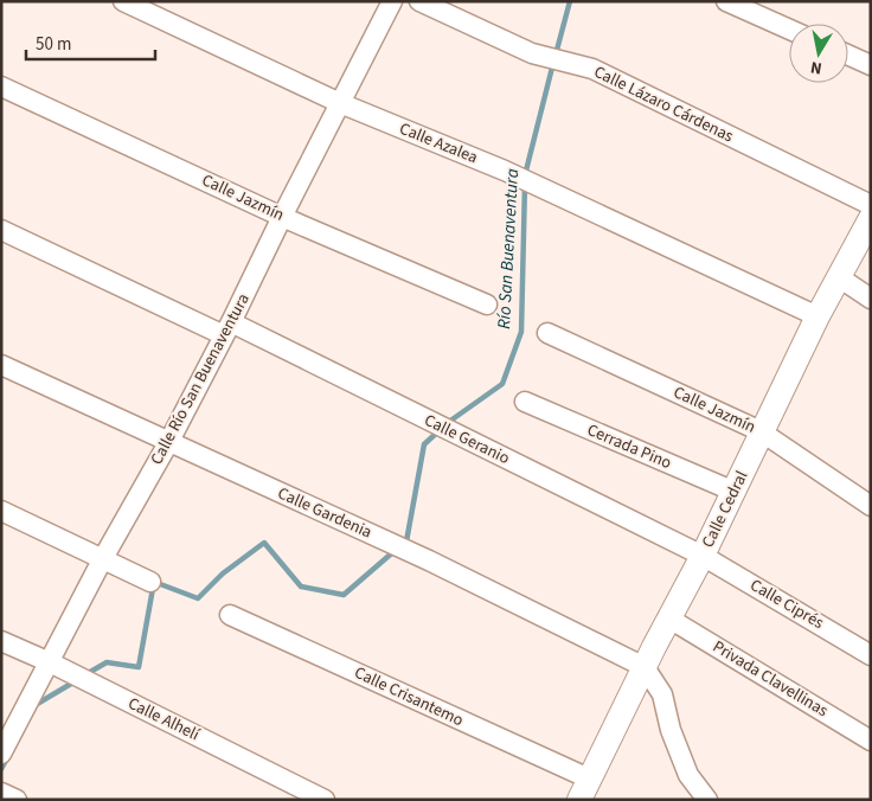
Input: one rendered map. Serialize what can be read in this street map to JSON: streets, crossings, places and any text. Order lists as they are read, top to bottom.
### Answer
{
  "streets": {
    "street": [
      "Calle Lázaro Cárdenas",
      "Calle Azalea",
      "Calle Jazmín",
      "Calle Río San Buenaventura",
      "Calle Geranio",
      "Cerrada Pino",
      "Calle Cedral",
      "Calle Gardenia",
      "Calle Ciprés",
      "Privada Clavellinas",
      "Calle Crisantemo",
      "Calle Alhelí"
    ]
  },
  "crossings": [
    ["Calle Azalea", "Calle Río San Buenaventura"],
    ["Calle Azalea", "Calle Cedral"],
    ["Calle Jazmín", "Calle Río San Buenaventura"],
    ["Calle Jazmín", "Calle Cedral"],
    ["Calle Río San Buenaventura", "Calle Geranio"],
    ["Calle Río San Buenaventura", "Calle Gardenia"],
    ["Calle Río San Buenaventura", "Calle Alhelí"],
    ["Calle Geranio", "Calle Cedral"],
    ["Calle Geranio", "Calle Ciprés"],
    ["Cerrada Pino", "Calle Cedral"],
    ["Calle Cedral", "Calle Gardenia"],
    ["Calle Cedral", "Calle Ciprés"],
    ["Calle Cedral", "Privada Clavellinas"],
    ["Calle Cedral", "Calle Crisantemo"]
  ],
  "water": ["Río San Buenaventura"],
  "scale_bar": "50 m",
  "north": "bottom"
}
